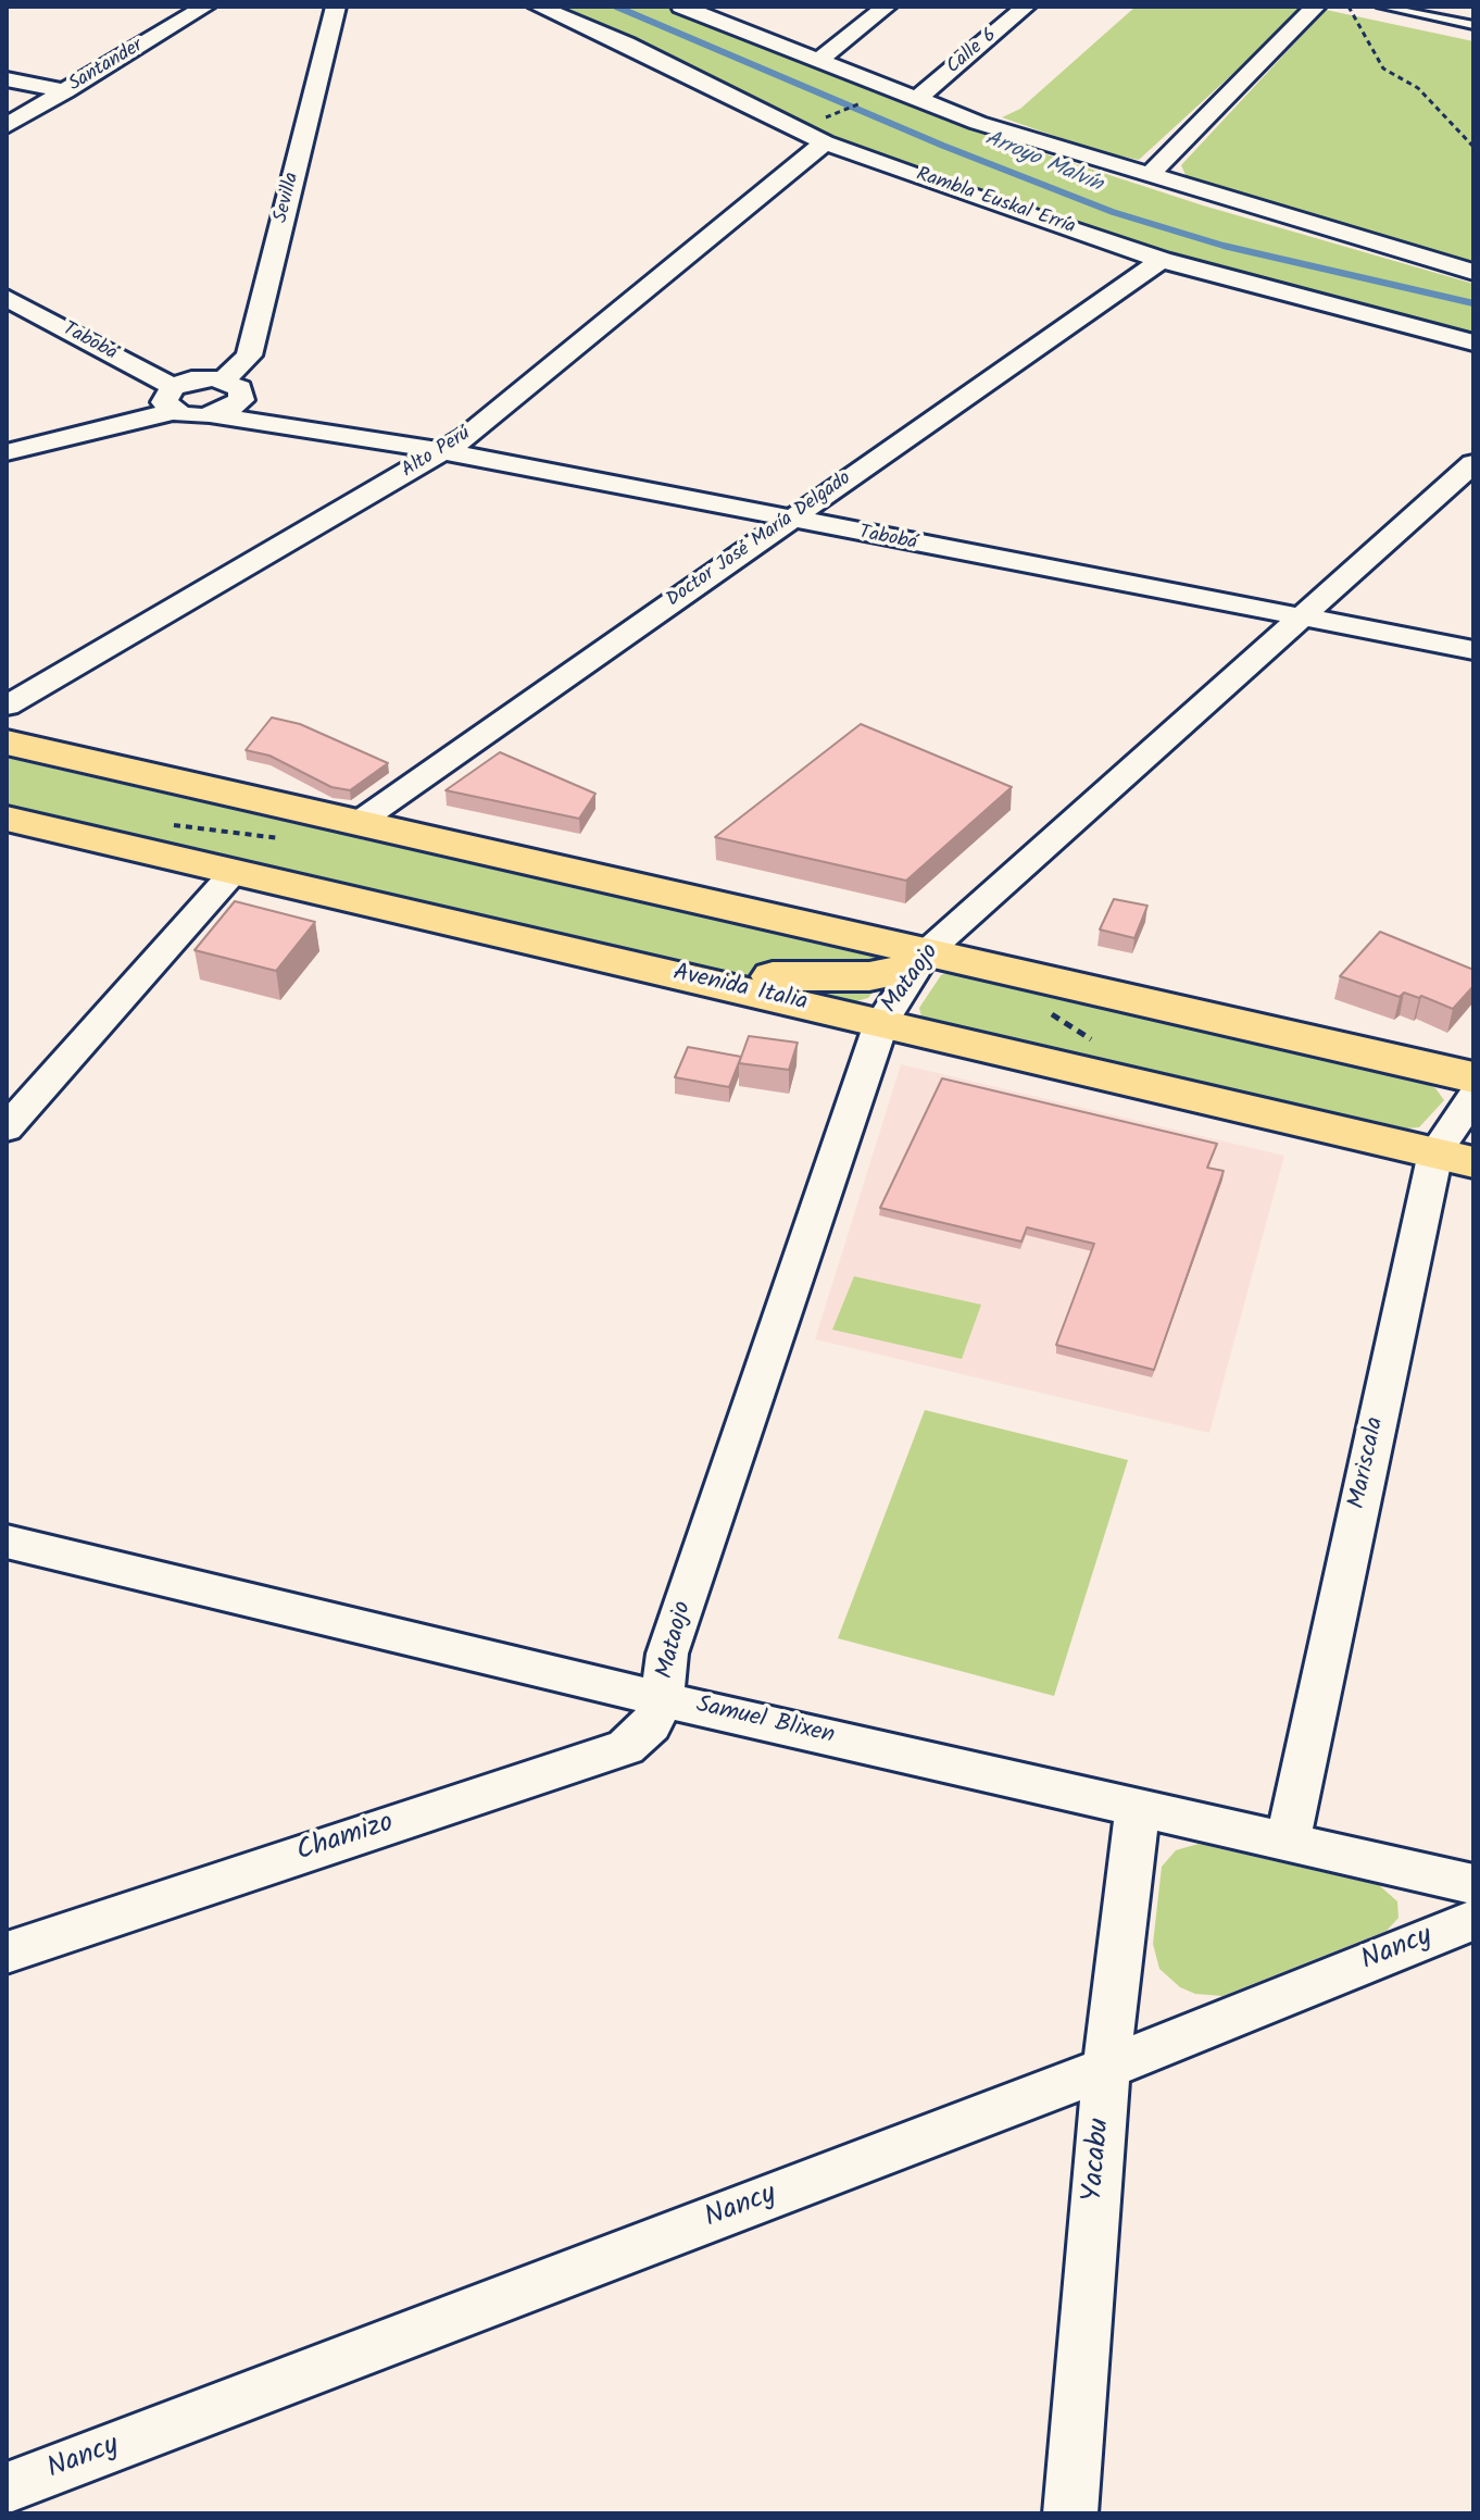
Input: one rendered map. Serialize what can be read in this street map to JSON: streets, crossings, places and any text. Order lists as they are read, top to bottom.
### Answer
{
  "streets": {
    "main road": ["Avenida Italia"],
    "street": [
      "Calle 6",
      "Santander",
      "Sevilla",
      "Rambla Euskal Erría",
      "Tabobá",
      "Alto Perú",
      "Doctor José María Delgado",
      "Mataojo",
      "Mariscala",
      "Samuel Blixen",
      "Chamizo",
      "Nancy",
      "Yacabu"
    ]
  },
  "crossings": [
    ["Sevilla", "Tabobá"],
    ["Rambla Euskal Erría", "Alto Perú"],
    ["Rambla Euskal Erría", "Doctor José María Delgado"],
    ["Tabobá", "Alto Perú"],
    ["Tabobá", "Doctor José María Delgado"],
    ["Tabobá", "Mataojo"],
    ["Mataojo", "Avenida Italia"],
    ["Mataojo", "Samuel Blixen"],
    ["Mataojo", "Chamizo"],
    ["Avenida Italia", "Mariscala"],
    ["Mariscala", "Samuel Blixen"],
    ["Samuel Blixen", "Chamizo"],
    ["Samuel Blixen", "Yacabu"],
    ["Nancy", "Yacabu"]
  ],
  "water": ["Arroyo Malvín"]
}
